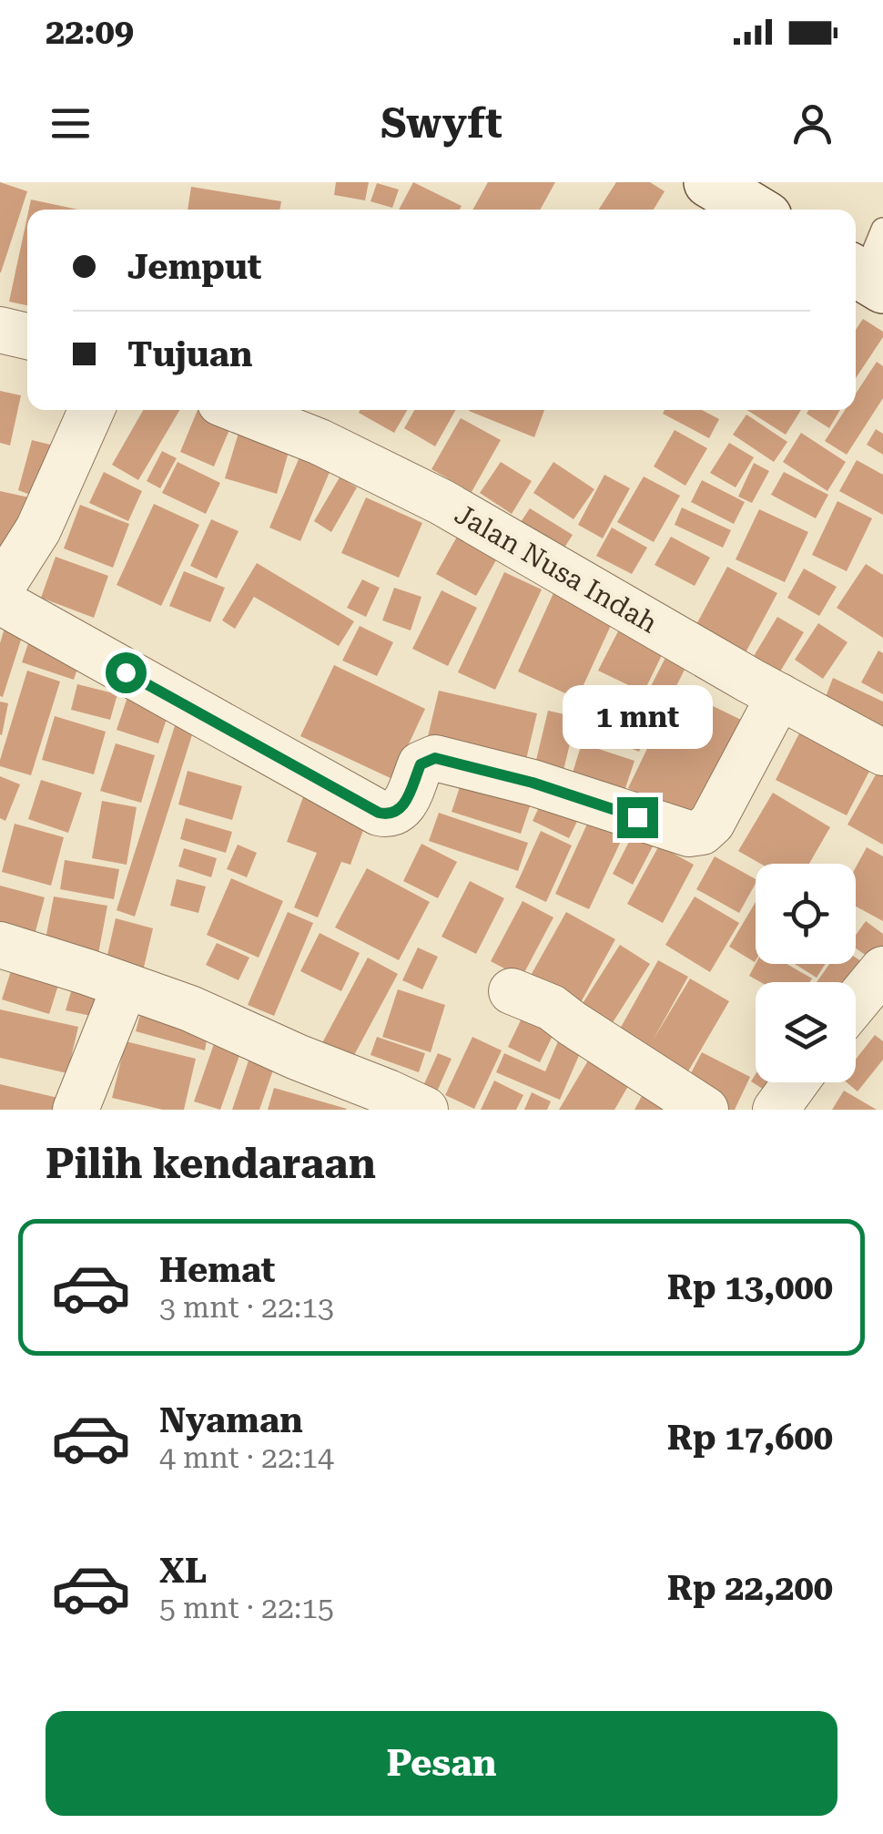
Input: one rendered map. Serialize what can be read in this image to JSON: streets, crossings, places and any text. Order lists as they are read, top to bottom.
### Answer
{
  "streets": {
    "street": ["Jalan Nusa Indah"]
  },
  "page": {
    "status": "22:09",
    "header": "Swyft",
    "banner": ["Jemput", "Tujuan"],
    "bubble": "1 mnt",
    "heading": "Pilih kendaraan",
    "list": [
      {
        "name": "Hemat",
        "note": "3 mnt · 22:13",
        "value": "Rp 13,000"
      },
      {
        "name": "Nyaman",
        "note": "4 mnt · 22:14",
        "value": "Rp 17,600"
      },
      {
        "name": "XL",
        "note": "5 mnt · 22:15",
        "value": "Rp 22,200"
      }
    ],
    "buttons": "Pesan"
  }
}
